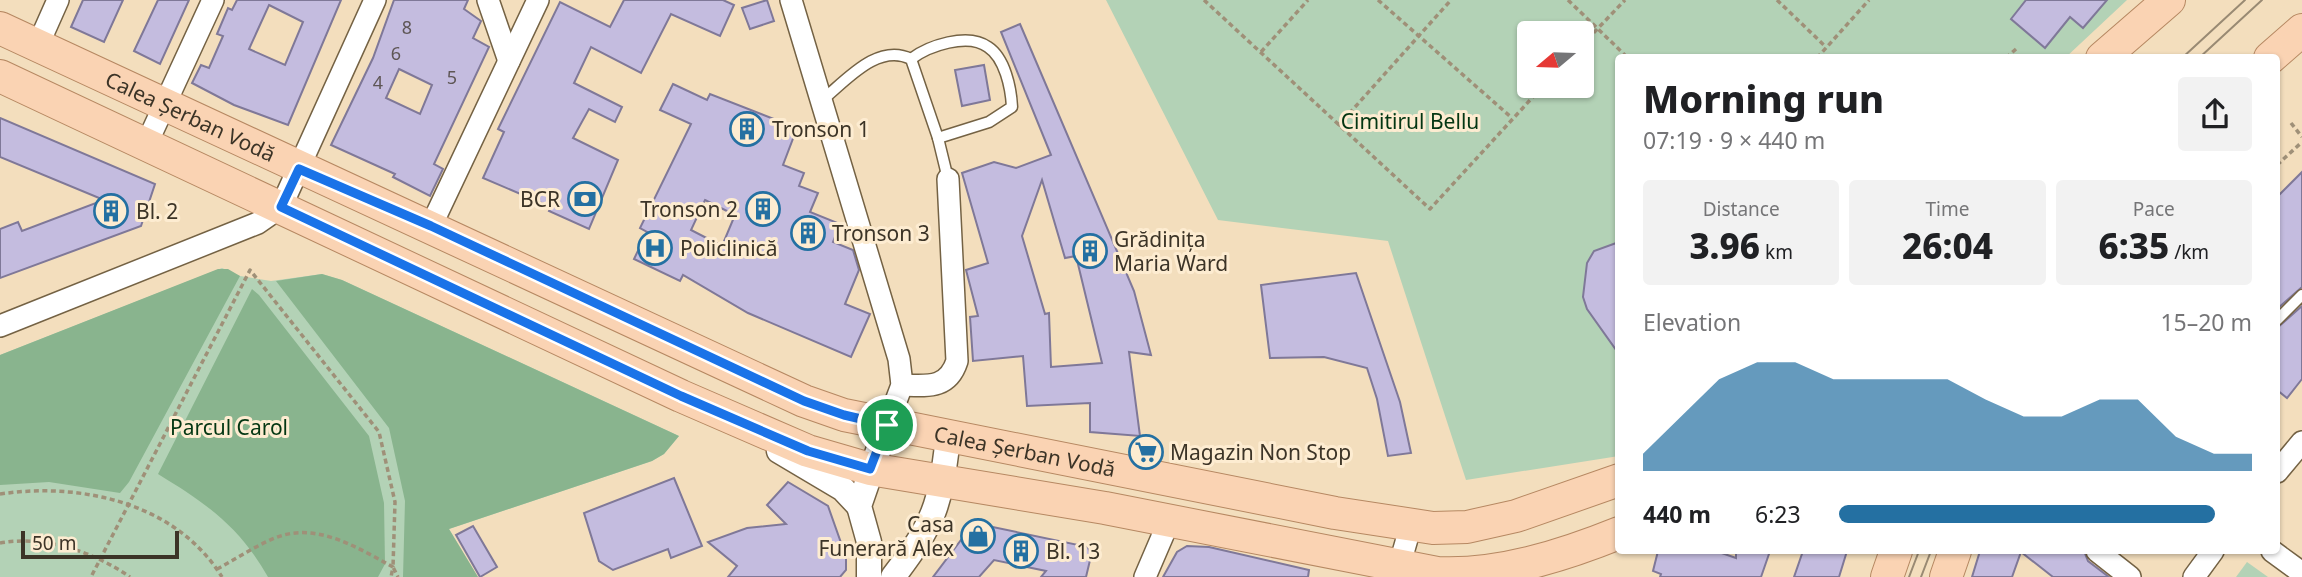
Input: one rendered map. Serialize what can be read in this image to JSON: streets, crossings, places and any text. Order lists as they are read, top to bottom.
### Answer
{
  "streets": {
    "main road": ["Calea Șerban Vodă"]
  },
  "parks": ["Cimitirul Bellu", "Parcul Carol"],
  "places": {
    "building": [
      "Tronson 1",
      "Tronson 2",
      "Bl. 2",
      "Tronson 3",
      "Grădinița Maria Ward",
      "Bl. 13"
    ],
    "bank": ["BCR"],
    "hospital": ["Policlinică"],
    "supermarket": ["Magazin Non Stop"],
    "shop": ["Casa Funerară Alex"]
  },
  "house_numbers": [
    "8",
    "6",
    "5",
    "4"
  ],
  "scale_bar": "50 m",
  "north": "left",
  "page": {
    "heading": ["Morning run", "07:19 · 9 × 440 m"],
    "stats": [
      ["Distance", "3.96 km"],
      ["Time", "26:04"],
      ["Pace", "6:35 /km"]
    ],
    "chart": ["Elevation", "15–20 m"],
    "list": [
      {
        "name": "440 m",
        "note": "6:23"
      }
    ],
    "scale": "50 m"
  }
}
